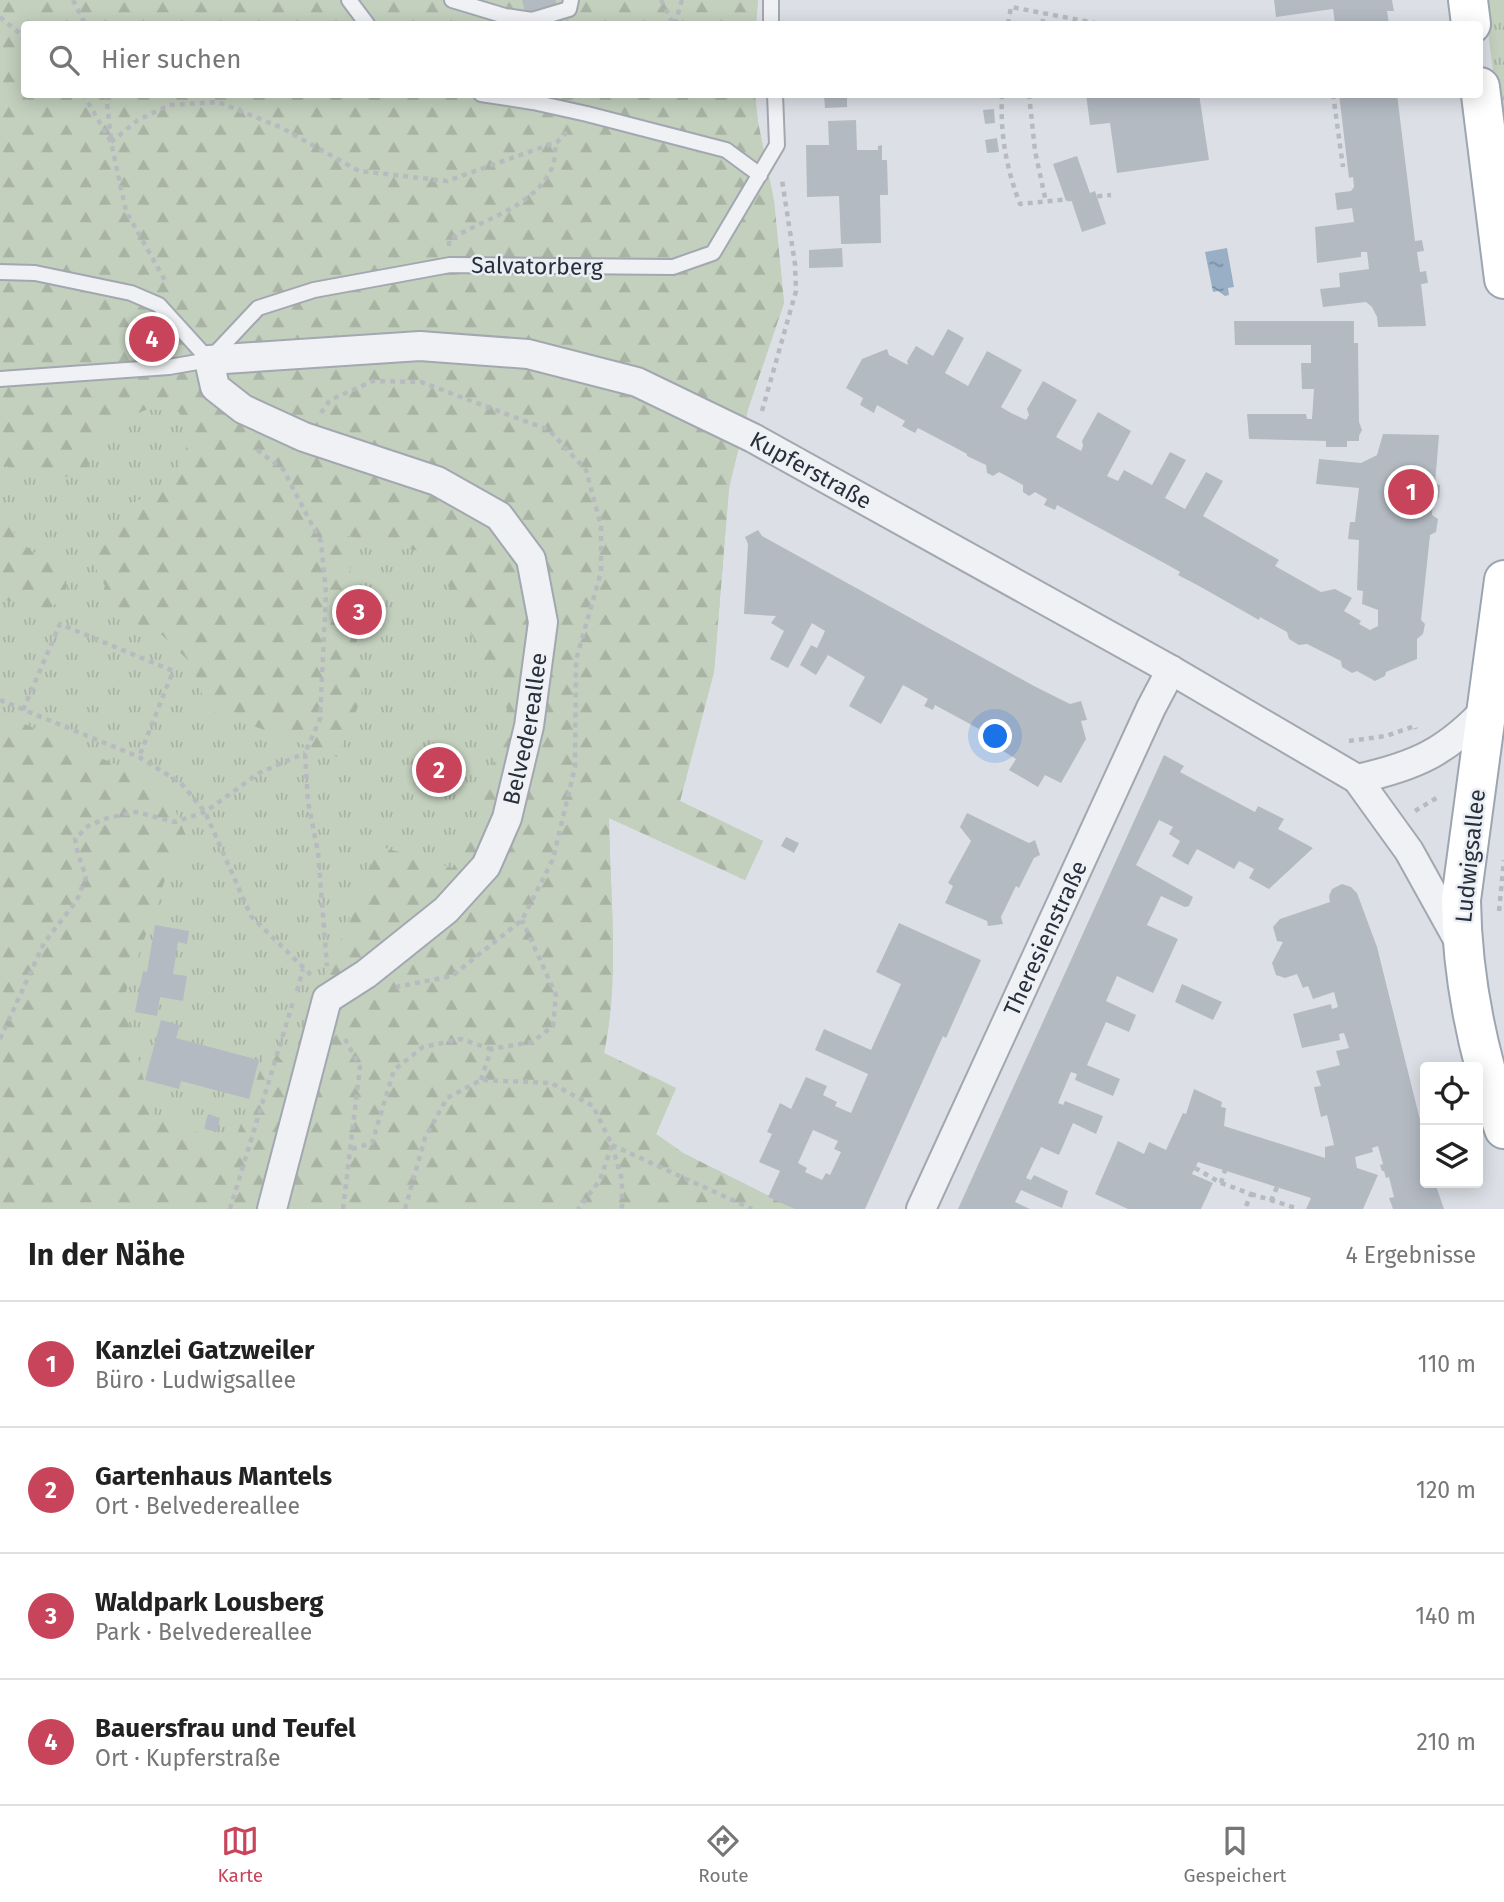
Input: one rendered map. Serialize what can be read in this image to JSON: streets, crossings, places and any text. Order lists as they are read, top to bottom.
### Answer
{
  "streets": {
    "main road": ["Ludwigsallee"],
    "street": ["Kupferstraße", "Belvedereallee", "Theresienstraße"],
    "lane": ["Salvatorberg"]
  },
  "crossings": [
    ["Salvatorberg", "Kupferstraße"],
    ["Salvatorberg", "Belvedereallee"],
    ["Kupferstraße", "Belvedereallee"],
    ["Kupferstraße", "Ludwigsallee"],
    ["Kupferstraße", "Theresienstraße"]
  ],
  "page": {
    "search": "Hier suchen",
    "pins": [
      "4",
      "1",
      "3",
      "2"
    ],
    "heading": ["In der Nähe", "4 Ergebnisse"],
    "list": [
      {
        "mark": "1",
        "name": "Kanzlei Gatzweiler",
        "note": "Büro · Ludwigsallee",
        "value": "110 m"
      },
      {
        "mark": "2",
        "name": "Gartenhaus Mantels",
        "note": "Ort · Belvedereallee",
        "value": "120 m"
      },
      {
        "mark": "3",
        "name": "Waldpark Lousberg",
        "note": "Park · Belvedereallee",
        "value": "140 m"
      },
      {
        "mark": "4",
        "name": "Bauersfrau und Teufel",
        "note": "Ort · Kupferstraße",
        "value": "210 m"
      }
    ],
    "nav": ["Karte", "Route", "Gespeichert"]
  }
}
